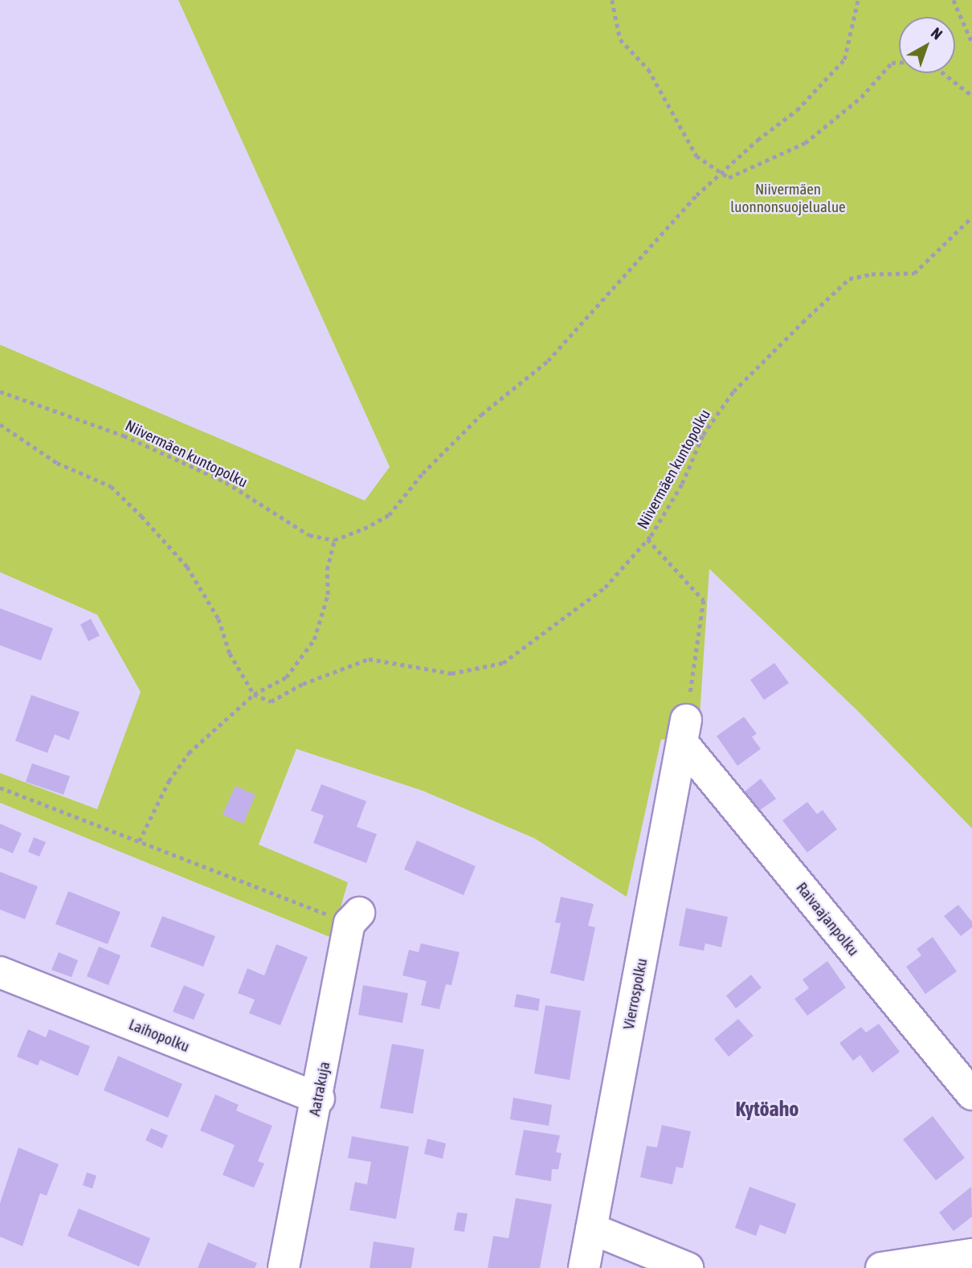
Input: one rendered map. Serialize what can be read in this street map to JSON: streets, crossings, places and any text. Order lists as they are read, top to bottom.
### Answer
{
  "streets": {
    "street": [
      "Raivaajanpolku",
      "Vierrospolku",
      "Laihopolku",
      "Aatrakuja"
    ],
    "path": ["Niivermäen kuntopolku"]
  },
  "crossings": [
    ["Raivaajanpolku", "Vierrospolku"],
    ["Laihopolku", "Aatrakuja"]
  ],
  "districts": ["Kytöaho"],
  "parks": ["Niivermäen luonnonsuojelualue"],
  "north": "top right"
}
